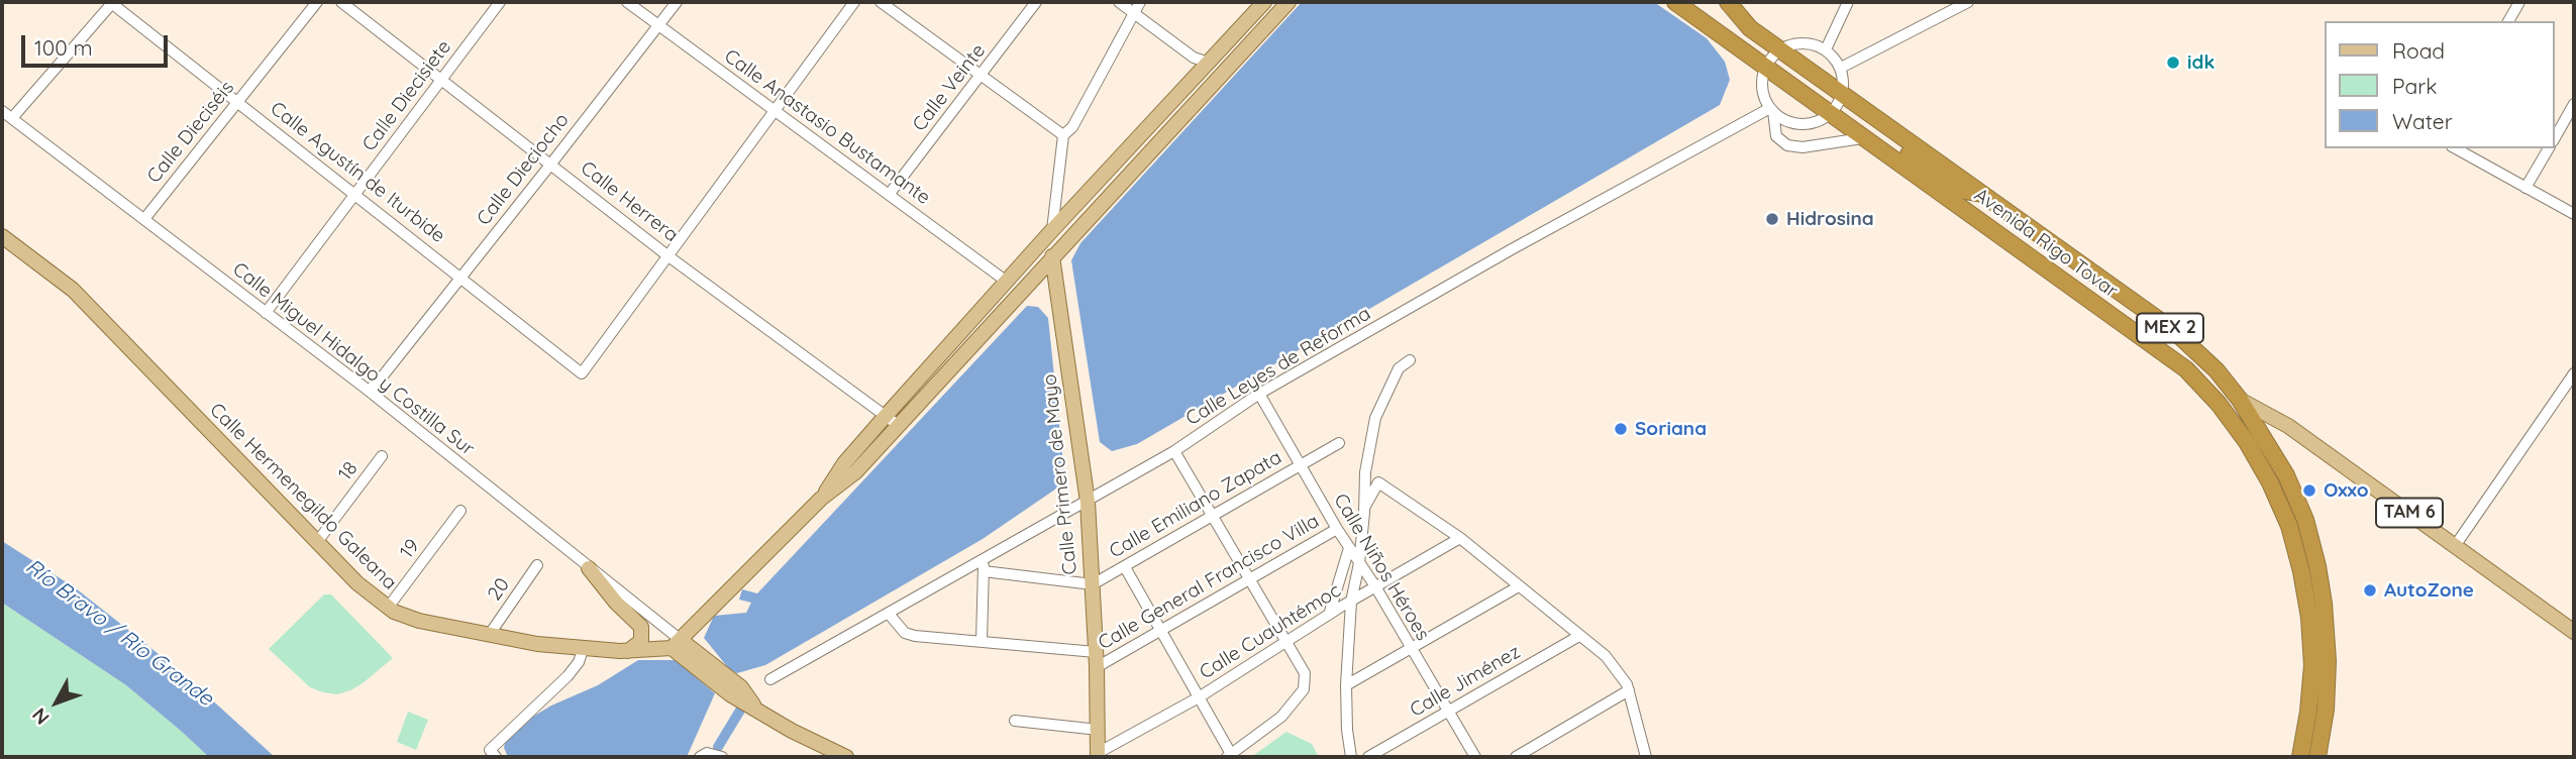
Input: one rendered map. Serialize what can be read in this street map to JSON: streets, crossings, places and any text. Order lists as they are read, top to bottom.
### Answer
{
  "streets": {
    "highway": ["Avenida Rigo Tovar", "MEX 2"],
    "main road": ["Calle Primero de Mayo", "Calle Hermenegildo Galeana", "TAM 6"],
    "street": [
      "Calle Veinte",
      "Calle Diecisiete",
      "Calle Anastasio Bustamante",
      "Calle Dieciséis",
      "Calle Dieciocho",
      "Calle Agustín de Iturbide",
      "Calle Herrera",
      "Calle Miguel Hidalgo y Costilla Sur",
      "Calle Leyes de Reforma",
      "18",
      "Calle Emiliano Zapata",
      "19",
      "Calle Niños Héroes",
      "Calle General Francisco Villa",
      "20",
      "Calle Cuauhtémoc",
      "Calle Jiménez"
    ]
  },
  "crossings": [
    ["Calle Veinte", "Calle Anastasio Bustamante"],
    ["Calle Diecisiete", "Calle Agustín de Iturbide"],
    ["Calle Diecisiete", "Calle Herrera"],
    ["Calle Diecisiete", "Calle Miguel Hidalgo y Costilla Sur"],
    ["Calle Anastasio Bustamante", "Calle Dieciocho"],
    ["Calle Dieciséis", "Calle Agustín de Iturbide"],
    ["Calle Dieciséis", "Calle Miguel Hidalgo y Costilla Sur"],
    ["Calle Dieciocho", "Calle Agustín de Iturbide"],
    ["Calle Dieciocho", "Calle Herrera"],
    ["Calle Dieciocho", "Calle Miguel Hidalgo y Costilla Sur"],
    ["Calle Agustín de Iturbide", "Calle Herrera"],
    ["Avenida Rigo Tovar", "TAM 6"],
    ["Calle Miguel Hidalgo y Costilla Sur", "Calle Hermenegildo Galeana"],
    ["Calle Leyes de Reforma", "Calle Primero de Mayo"],
    ["Calle Leyes de Reforma", "Calle Niños Héroes"],
    ["Calle Leyes de Reforma", "Calle General Francisco Villa"],
    ["18", "Calle Hermenegildo Galeana"],
    ["Calle Primero de Mayo", "Calle Emiliano Zapata"],
    ["Calle Primero de Mayo", "Calle General Francisco Villa"],
    ["Calle Primero de Mayo", "Calle Cuauhtémoc"],
    ["Calle Hermenegildo Galeana", "19"],
    ["Calle Hermenegildo Galeana", "20"],
    ["Calle Emiliano Zapata", "Calle Niños Héroes"],
    ["Calle Niños Héroes", "Calle General Francisco Villa"],
    ["Calle Niños Héroes", "Calle Cuauhtémoc"],
    ["Calle Niños Héroes", "Calle Jiménez"]
  ],
  "water": ["Río Bravo / Rio Grande"],
  "places": [
    "idk",
    "Hidrosina",
    "Soriana",
    "Oxxo",
    "AutoZone"
  ],
  "legend": ["Road", "Park", "Water"],
  "scale_bar": "100 m",
  "north": "bottom left"
}
